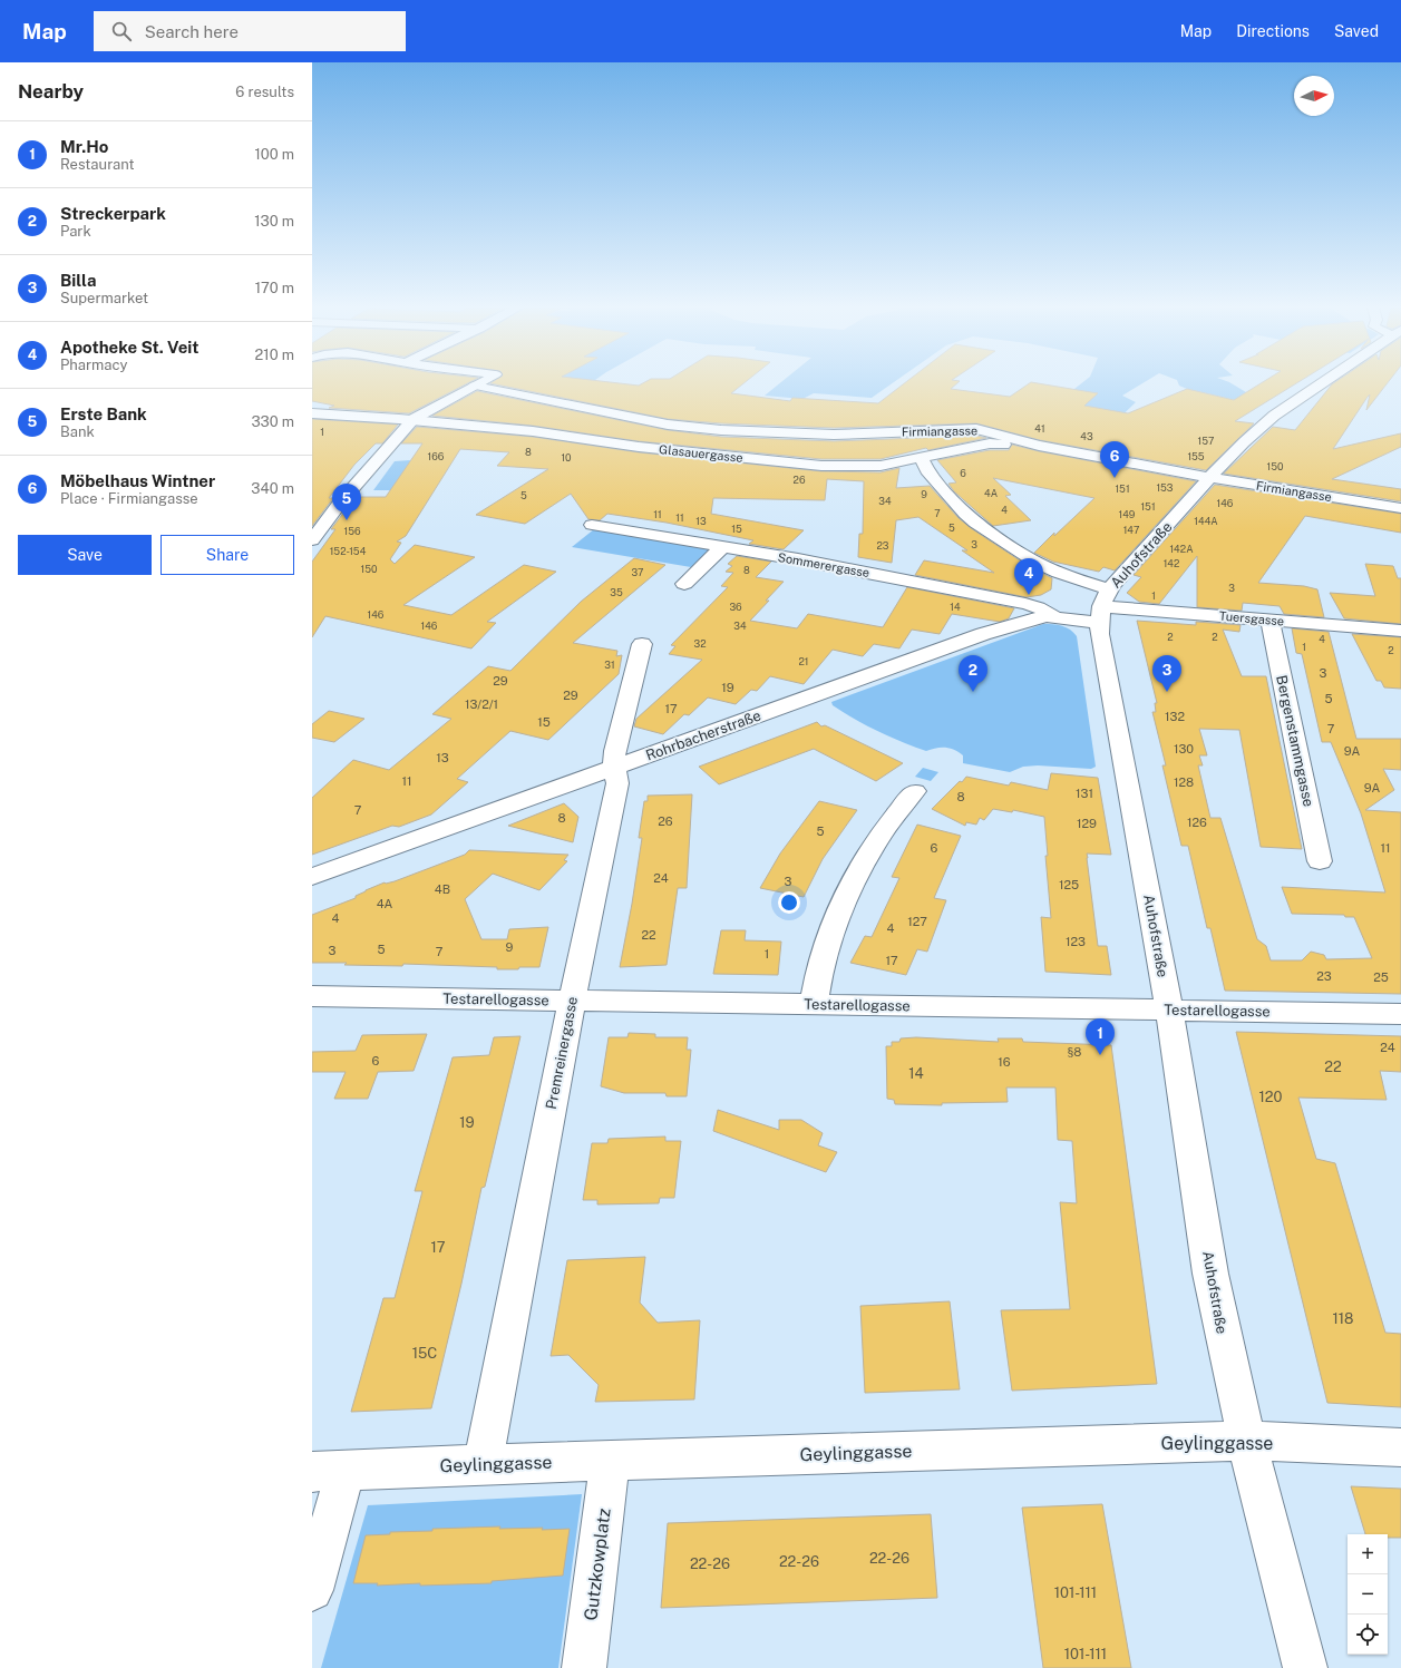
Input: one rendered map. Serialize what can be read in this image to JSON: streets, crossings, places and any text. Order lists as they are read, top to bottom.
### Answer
{
  "streets": {
    "street": [
      "Firmiangasse",
      "Glasauergasse",
      "Auhofstraße",
      "Sommerergasse",
      "Tuersgasse",
      "Rohrbacherstraße",
      "Bergenstammgasse",
      "Testarellogasse",
      "Premreinergasse",
      "Geylinggasse",
      "Gutzkowplatz"
    ]
  },
  "crossings": [
    ["Firmiangasse", "Glasauergasse"],
    ["Firmiangasse", "Auhofstraße"],
    ["Auhofstraße", "Tuersgasse"],
    ["Auhofstraße", "Rohrbacherstraße"],
    ["Auhofstraße", "Testarellogasse"],
    ["Auhofstraße", "Geylinggasse"],
    ["Sommerergasse", "Rohrbacherstraße"],
    ["Tuersgasse", "Rohrbacherstraße"],
    ["Tuersgasse", "Bergenstammgasse"],
    ["Rohrbacherstraße", "Premreinergasse"],
    ["Testarellogasse", "Premreinergasse"],
    ["Premreinergasse", "Geylinggasse"],
    ["Geylinggasse", "Gutzkowplatz"]
  ],
  "house_numbers": [
    "41",
    "1",
    "43",
    "157",
    "8",
    "166",
    "155",
    "10",
    "150",
    "6",
    "26",
    "153",
    "151",
    "4A",
    "9",
    "5",
    "34",
    "146",
    "151",
    "4",
    "7",
    "11",
    "149",
    "11",
    "13",
    "144A",
    "5",
    "15",
    "147",
    "156",
    "3",
    "23",
    "142A",
    "152-154",
    "142",
    "150",
    "8",
    "37",
    "3",
    "35",
    "1",
    "36",
    "14",
    "146",
    "146",
    "34",
    "2",
    "2",
    "4",
    "32",
    "1",
    "2",
    "21",
    "31",
    "3",
    "29",
    "19",
    "29",
    "5",
    "13/2/1",
    "17",
    "132",
    "15",
    "7",
    "130",
    "9A",
    "13",
    "11",
    "128",
    "9A",
    "131",
    "8",
    "7",
    "8",
    "26",
    "126",
    "129",
    "5",
    "6",
    "11",
    "24",
    "3",
    "125",
    "4B",
    "4A",
    "4",
    "127",
    "4",
    "22",
    "123",
    "9",
    "5",
    "3",
    "7",
    "1",
    "17",
    "23",
    "25",
    "24",
    "§8",
    "6",
    "16",
    "22",
    "14",
    "120",
    "19",
    "17",
    "118",
    "15C",
    "22-26",
    "22-26",
    "22-26",
    "101-111",
    "101-111"
  ],
  "north": "right",
  "page": {
    "header": "Map",
    "search": "Search here",
    "nav": ["Map", "Directions", "Saved"],
    "heading": ["Nearby", "6 results"],
    "list": [
      {
        "mark": "1",
        "name": "Mr.Ho",
        "note": "Restaurant",
        "value": "100 m"
      },
      {
        "mark": "2",
        "name": "Streckerpark",
        "note": "Park",
        "value": "130 m"
      },
      {
        "mark": "3",
        "name": "Billa",
        "note": "Supermarket",
        "value": "170 m"
      },
      {
        "mark": "4",
        "name": "Apotheke St. Veit",
        "note": "Pharmacy",
        "value": "210 m"
      },
      {
        "mark": "5",
        "name": "Erste Bank",
        "note": "Bank",
        "value": "330 m"
      },
      {
        "mark": "6",
        "name": "Möbelhaus Wintner",
        "note": "Place · Firmiangasse",
        "value": "340 m"
      }
    ],
    "pins": [
      "6",
      "5",
      "4",
      "2",
      "3",
      "1"
    ],
    "buttons": ["Save", "Share"],
    "map_buttons": ["+", "−"]
  }
}
